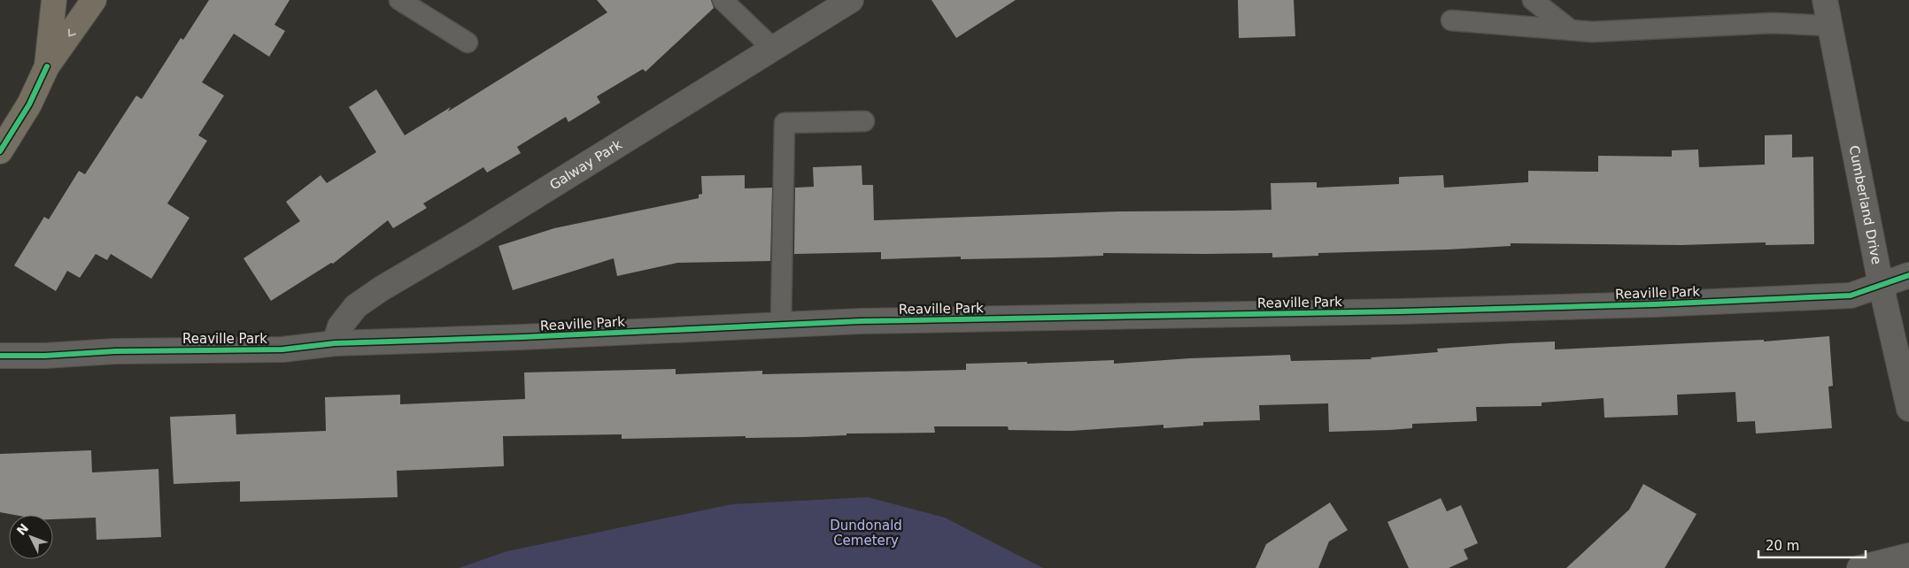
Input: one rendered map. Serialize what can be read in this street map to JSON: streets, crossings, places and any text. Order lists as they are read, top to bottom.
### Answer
{
  "streets": {
    "street": ["Galway Park", "Cumberland Drive", "Reaville Park"]
  },
  "crossings": [
    ["Galway Park", "Reaville Park"],
    ["Cumberland Drive", "Reaville Park"]
  ],
  "parks": ["Dundonald Cemetery"],
  "scale_bar": "20 m",
  "north": "top left"
}
